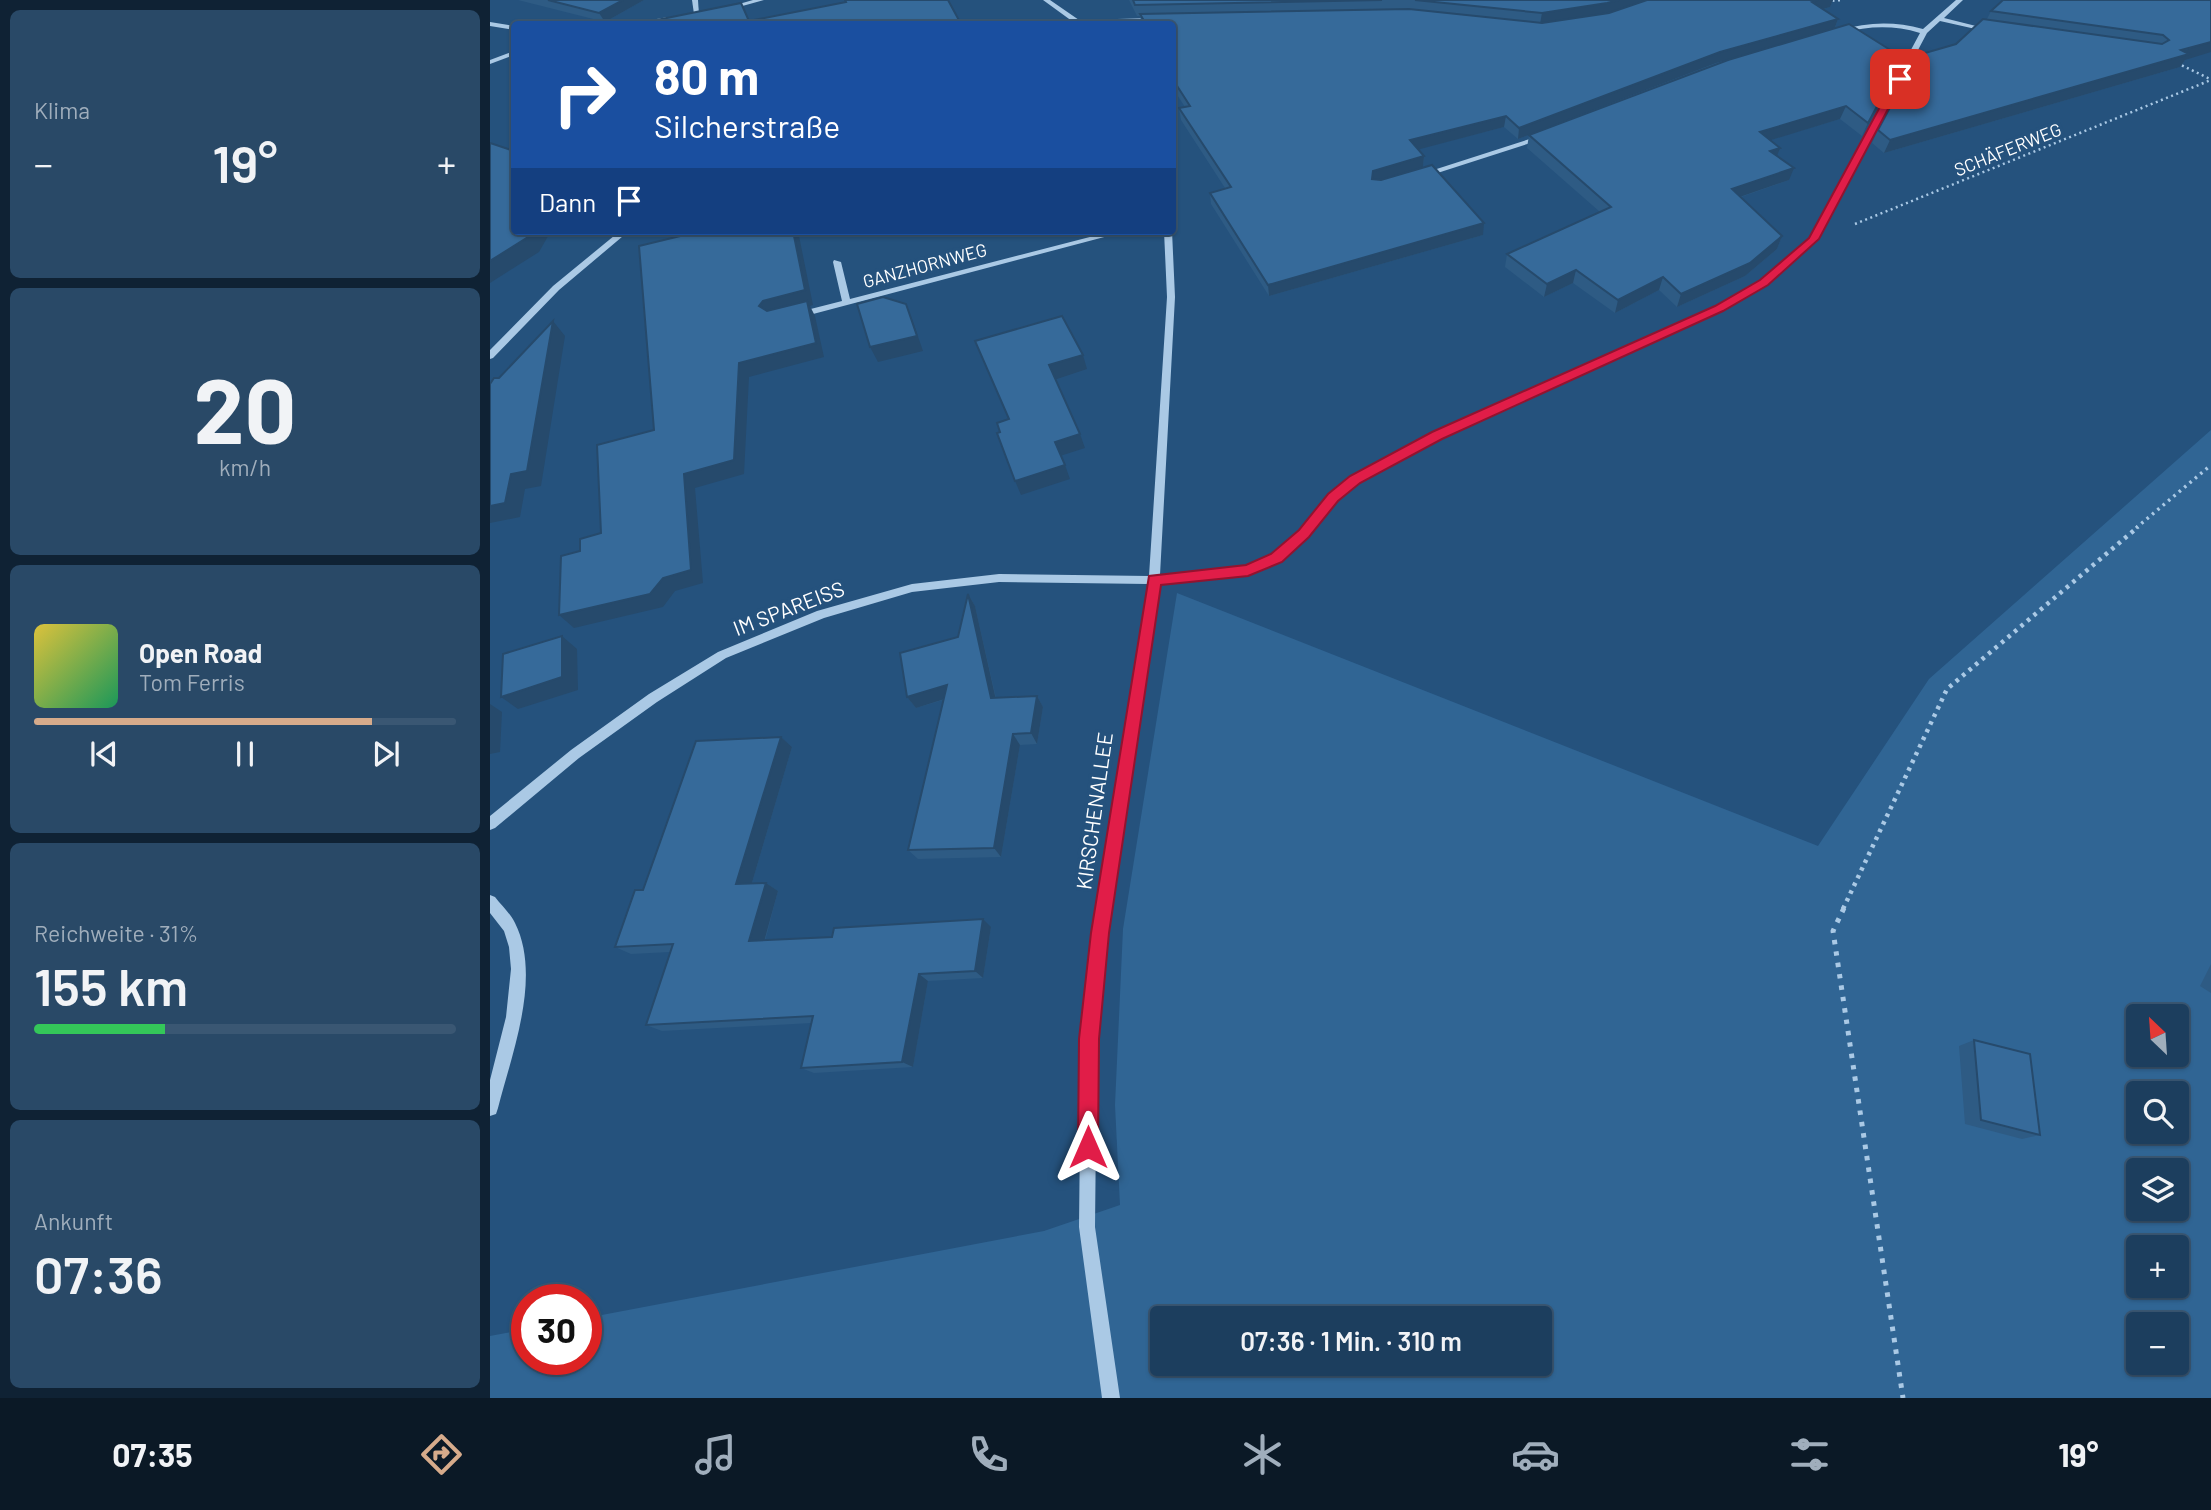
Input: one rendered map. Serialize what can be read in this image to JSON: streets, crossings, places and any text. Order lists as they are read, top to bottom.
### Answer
{
  "streets": {
    "street": ["GANZHORNWEG", "IM SPAREISS", "KIRSCHENALLEE"],
    "path": ["SCHÄFERWEG"]
  },
  "crossings": [
    ["SCHÄFERWEG", "IM SPAREISS"],
    ["IM SPAREISS", "KIRSCHENALLEE"]
  ],
  "north": "top left",
  "page": {
    "tile": [
      "Klima",
      ["20", "km/h"],
      ["Reichweite · 31%", "155 km"],
      ["Ankunft", "07:36"]
    ],
    "turn": ["80 m", "Silcherstraße"],
    "heat": ["−", "19°", "+"],
    "then": "Dann",
    "song": ["Open Road", "Tom Ferris"],
    "map_buttons": ["+", "−"],
    "limit": "30",
    "trip": "07:36 · 1 Min. · 310 m",
    "tabs": ["07:35", "19°"]
  }
}
